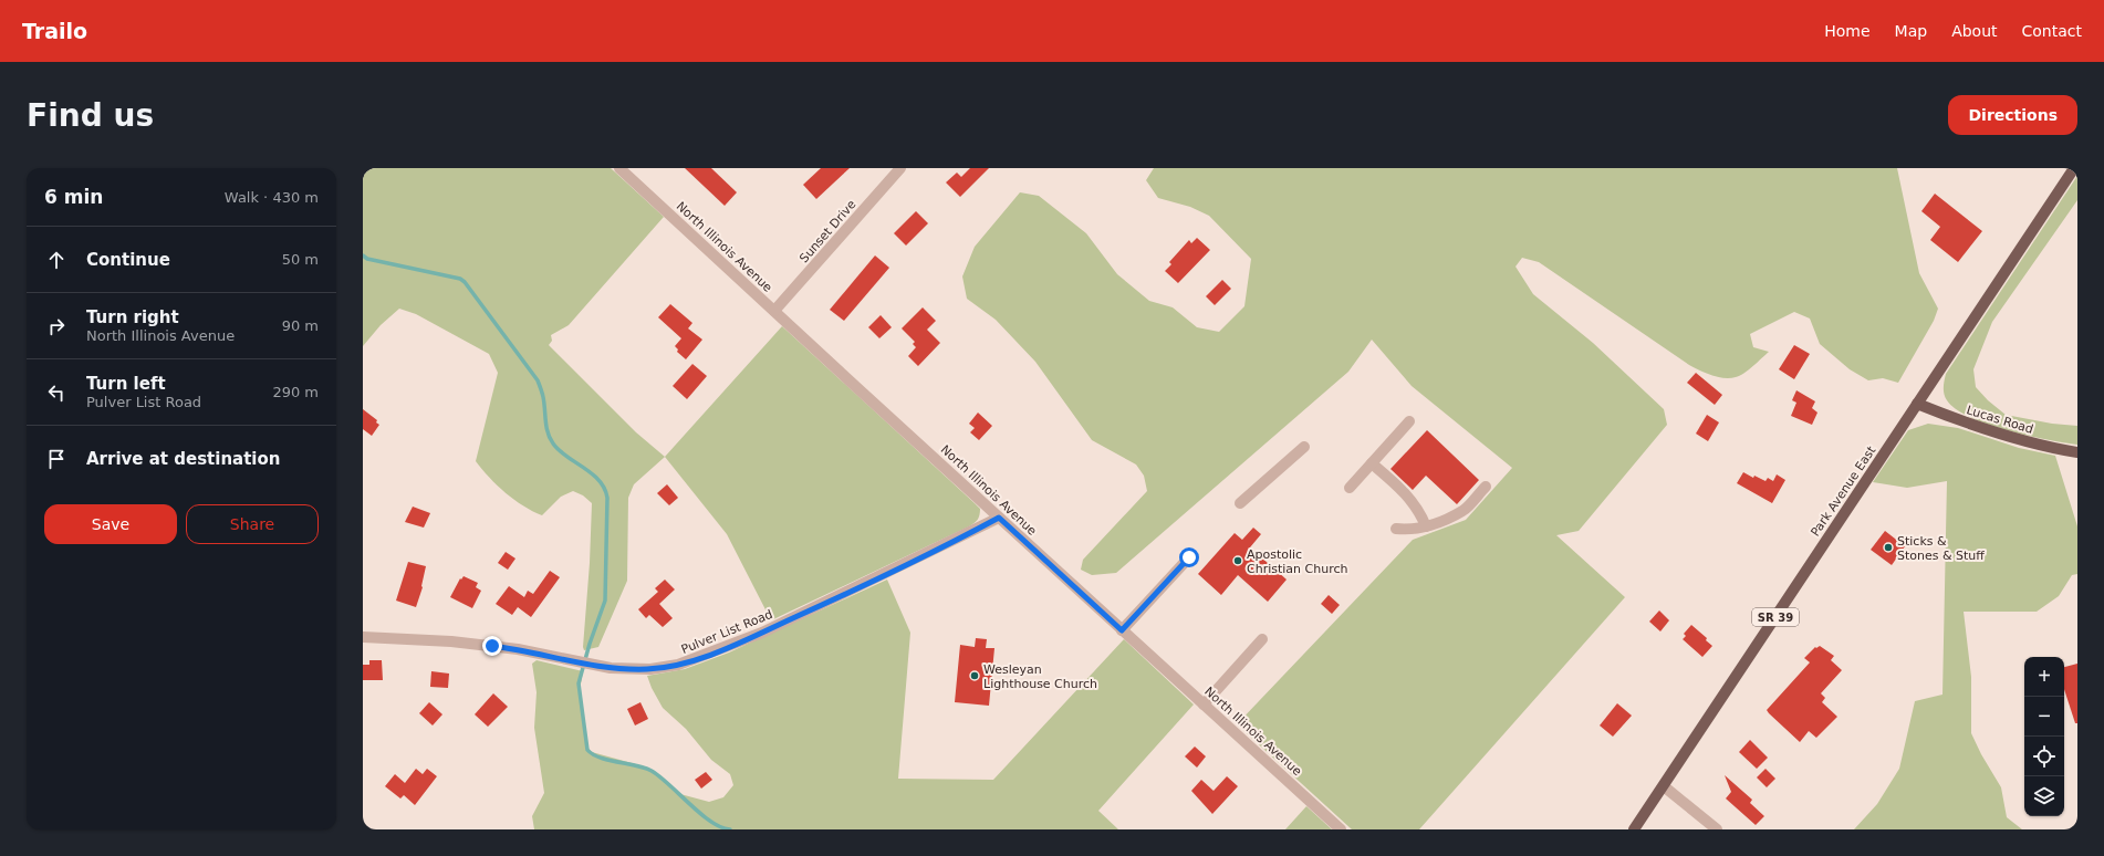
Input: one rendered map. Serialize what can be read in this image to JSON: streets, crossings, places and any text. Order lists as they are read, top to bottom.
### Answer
{
  "streets": {
    "main road": ["Lucas Road", "Park Avenue East", "SR 39"],
    "street": ["Sunset Drive", "North Illinois Avenue", "Pulver List Road"]
  },
  "crossings": [
    ["Sunset Drive", "North Illinois Avenue"],
    ["North Illinois Avenue", "Pulver List Road"],
    ["Lucas Road", "Park Avenue East"]
  ],
  "places": ["Sticks & Stones & Stuff", "Apostolic Christian Church", "Wesleyan Lighthouse Church"],
  "page": {
    "header": "Trailo",
    "nav": [
      "Home",
      "Map",
      "About",
      "Contact"
    ],
    "buttons": [
      "Directions",
      ["Save", "Share"]
    ],
    "title": "Find us",
    "heading": ["6 min", "Walk · 430 m"],
    "list": [
      ["Continue", "50 m"],
      ["Turn right", "North Illinois Avenue", "90 m"],
      ["Turn left", "Pulver List Road", "290 m"],
      "Arrive at destination"
    ],
    "map_buttons": ["+", "−"]
  }
}
